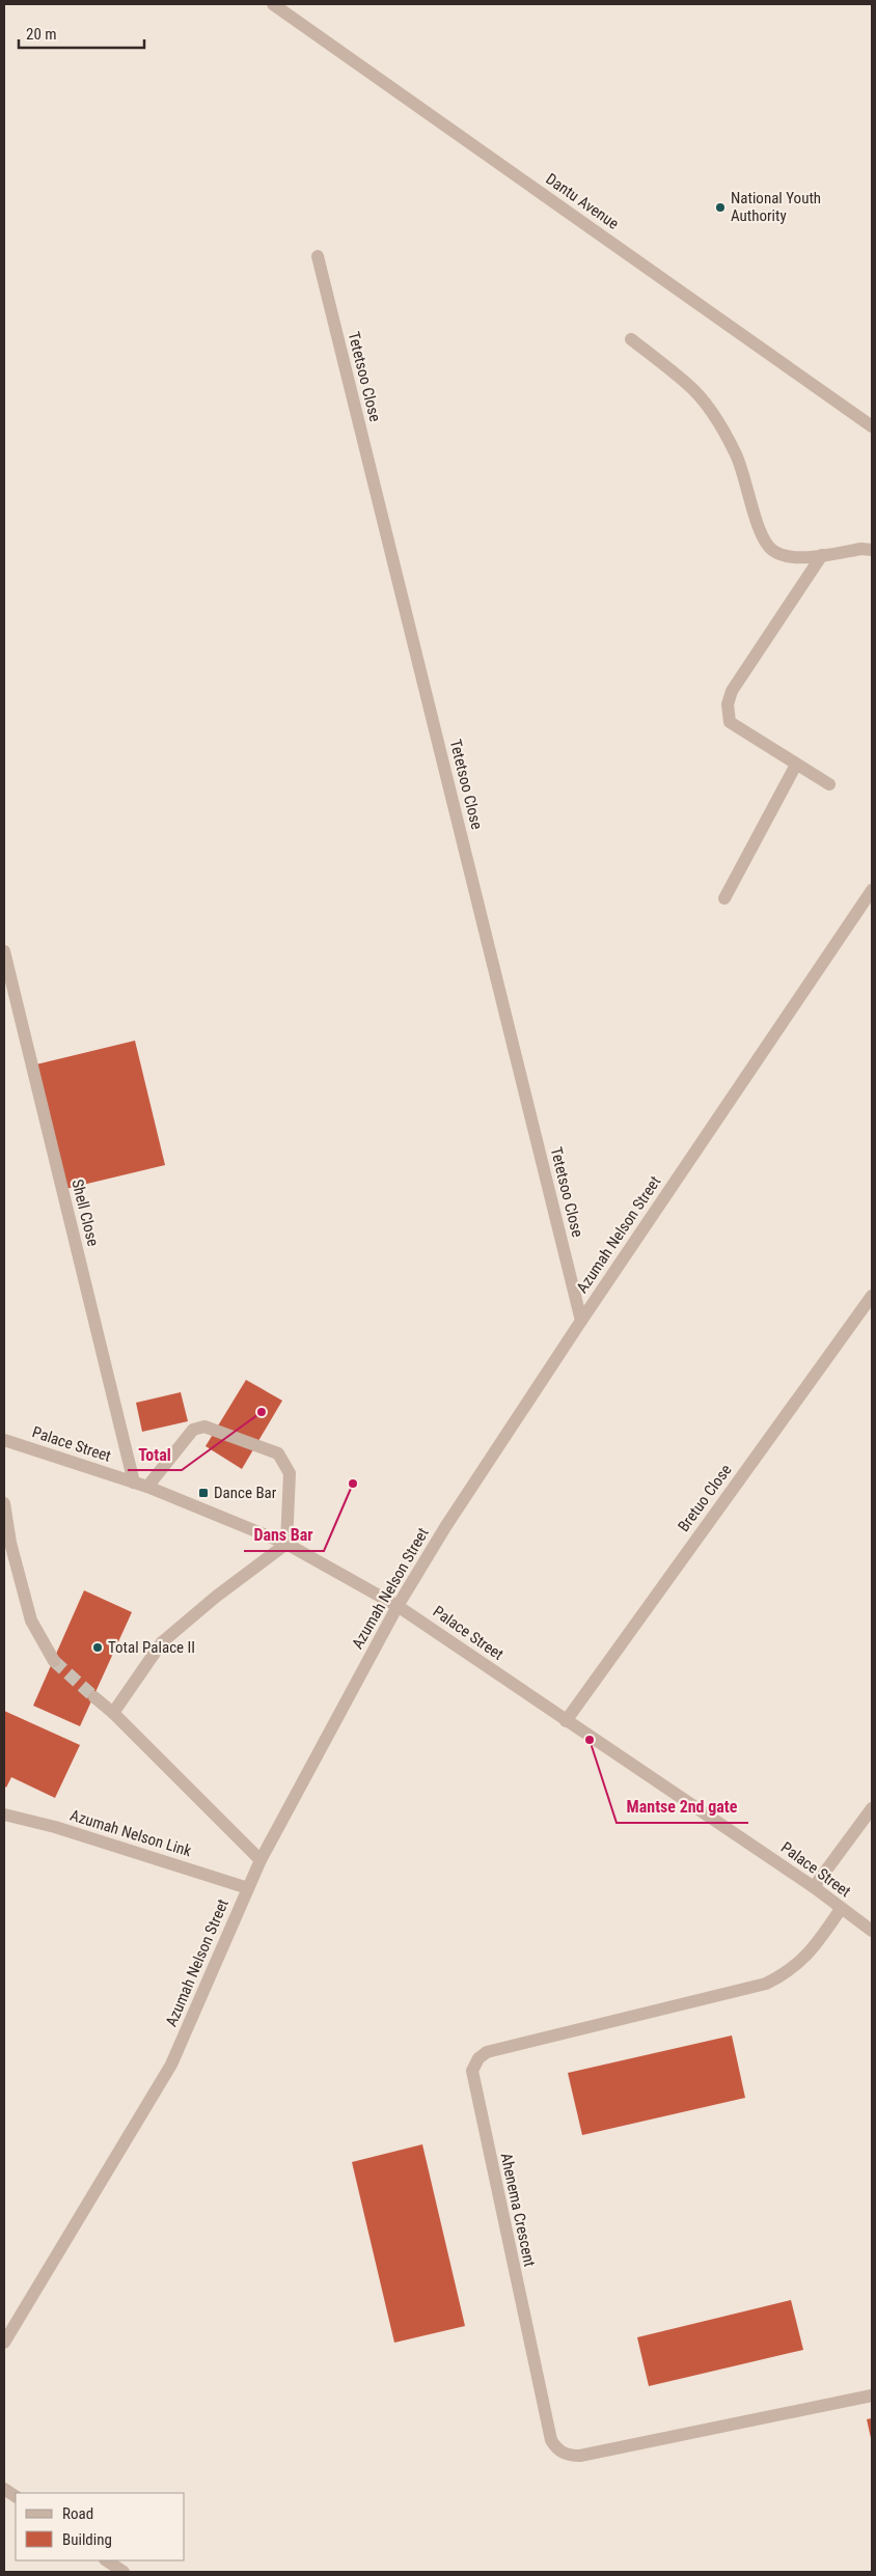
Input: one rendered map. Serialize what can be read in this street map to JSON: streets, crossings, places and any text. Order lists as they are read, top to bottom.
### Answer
{
  "streets": {
    "street": [
      "Dantu Avenue",
      "Tetetsoo Close",
      "Shell Close",
      "Azumah Nelson Street",
      "Palace Street",
      "Bretuo Close",
      "Azumah Nelson Link",
      "Ahenema Crescent"
    ]
  },
  "crossings": [
    ["Tetetsoo Close", "Azumah Nelson Street"],
    ["Shell Close", "Palace Street"],
    ["Azumah Nelson Street", "Palace Street"],
    ["Azumah Nelson Street", "Azumah Nelson Link"],
    ["Palace Street", "Bretuo Close"],
    ["Palace Street", "Ahenema Crescent"]
  ],
  "places": {
    "other": [
      "National Youth Authority",
      "Total",
      "Dans Bar",
      "Total Palace II",
      "Mantse 2nd gate"
    ],
    "transit": ["Dance Bar"]
  },
  "legend": ["Road", "Building"],
  "scale_bar": "20 m"
}
